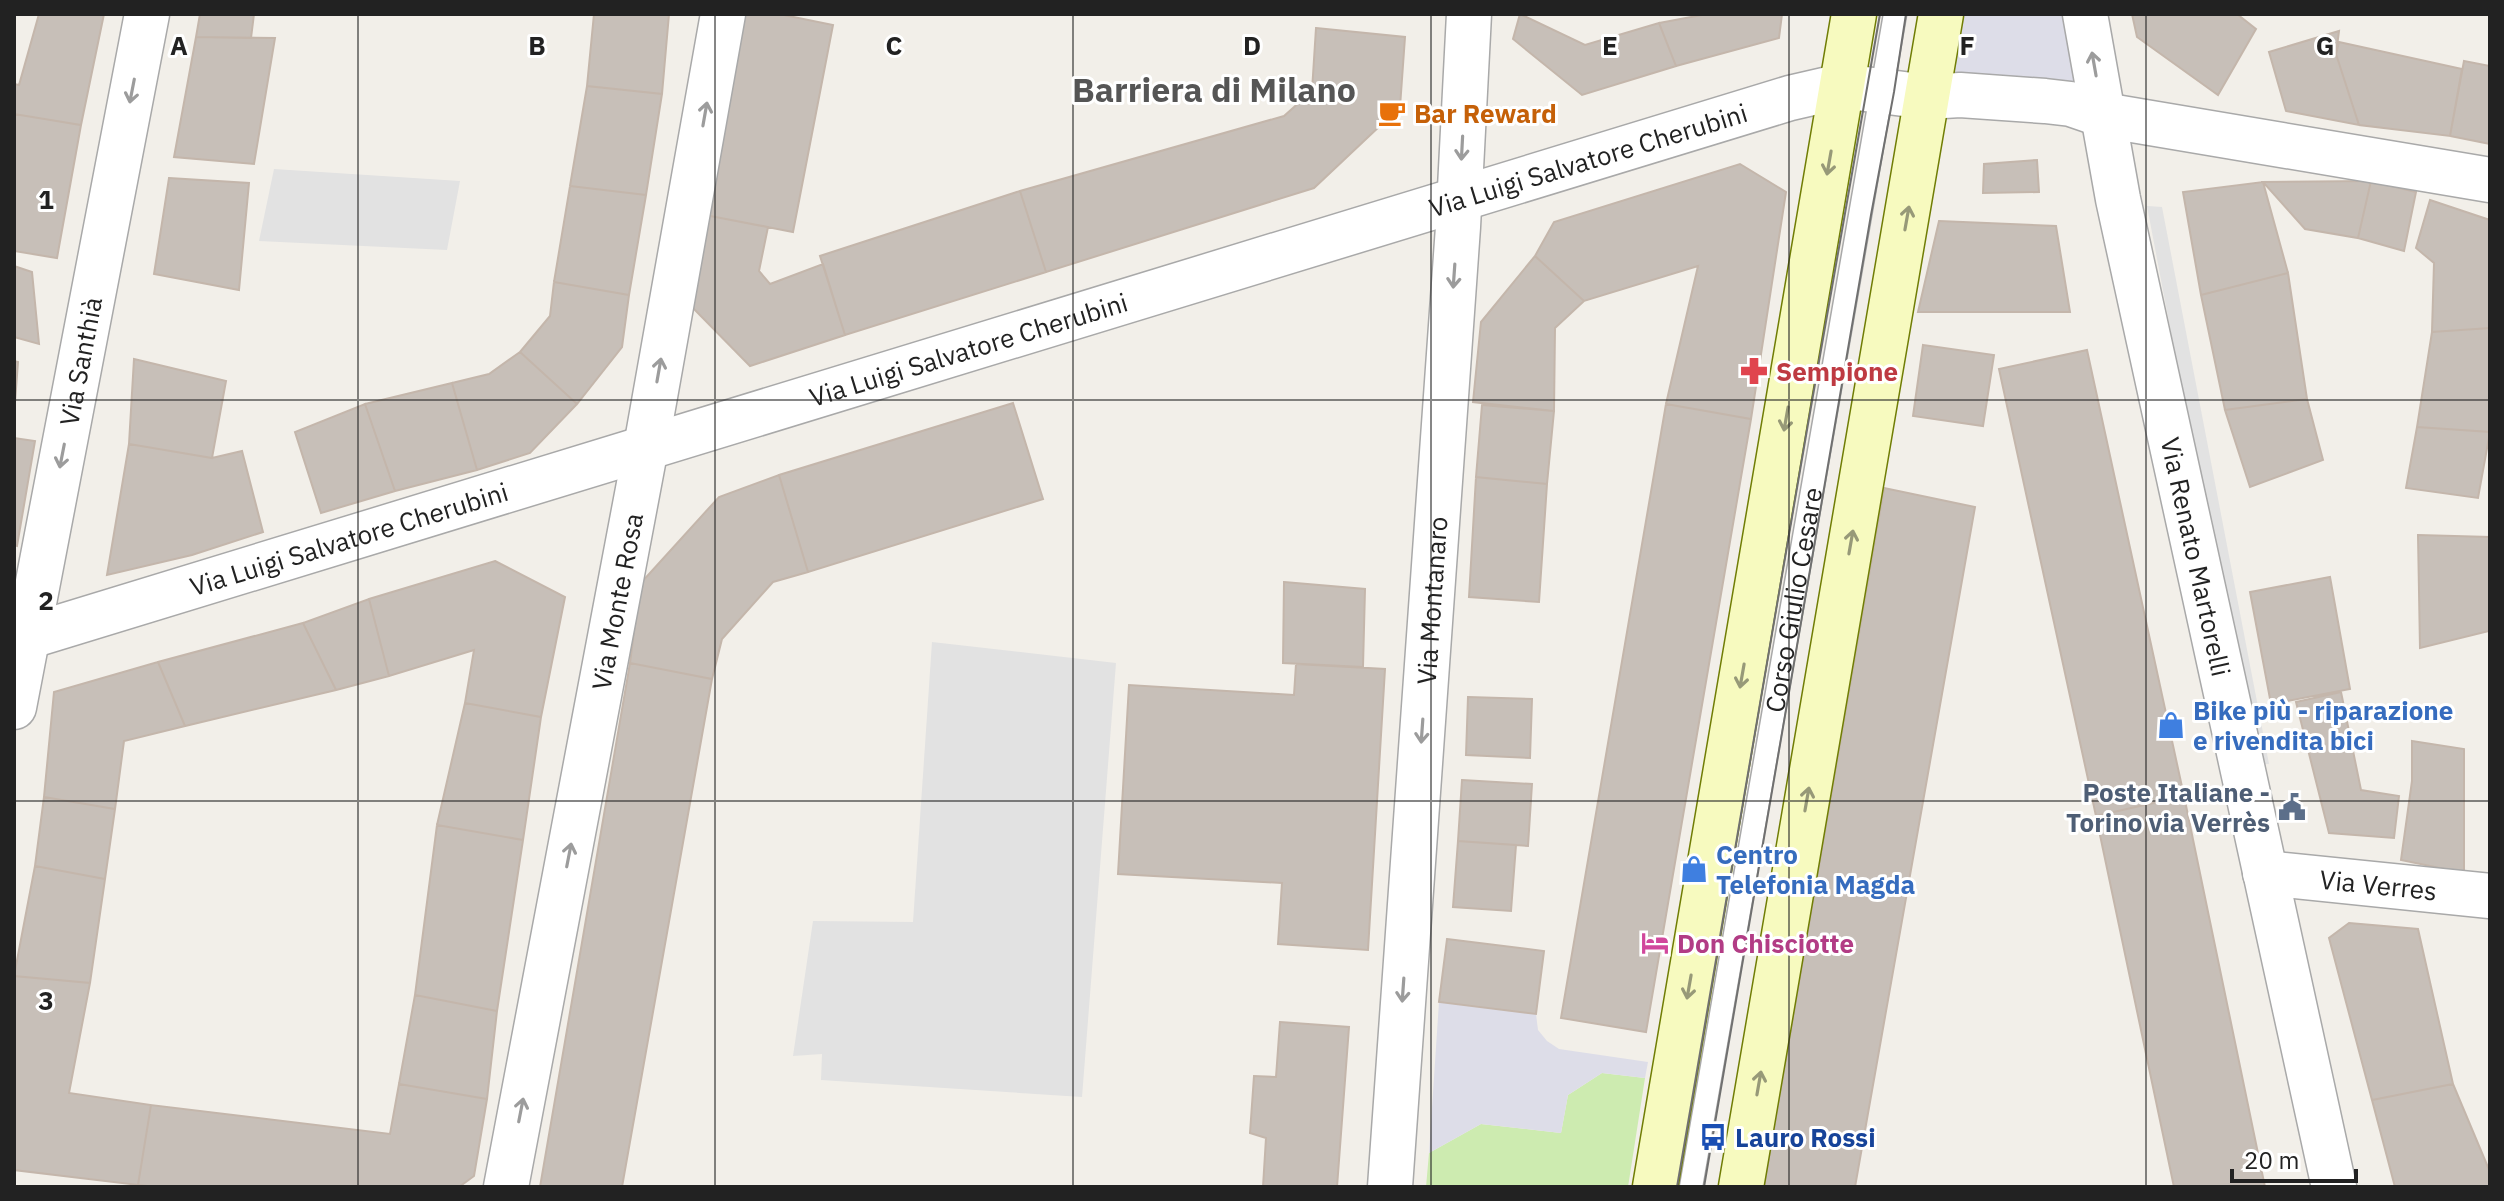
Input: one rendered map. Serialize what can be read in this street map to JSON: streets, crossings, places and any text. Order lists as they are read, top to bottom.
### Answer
{
  "streets": {
    "main road": ["Corso Giulio Cesare"],
    "street": [
      "Via Luigi Salvatore Cherubini",
      "Via Santhià",
      "Via Renato Martorelli",
      "Via Monte Rosa",
      "Via Montanaro",
      "Via Verres"
    ]
  },
  "crossings": [
    ["Via Luigi Salvatore Cherubini", "Via Santhià"],
    ["Via Luigi Salvatore Cherubini", "Via Renato Martorelli"],
    ["Via Luigi Salvatore Cherubini", "Corso Giulio Cesare"],
    ["Via Luigi Salvatore Cherubini", "Via Monte Rosa"],
    ["Via Luigi Salvatore Cherubini", "Via Montanaro"],
    ["Via Renato Martorelli", "Via Verres"]
  ],
  "one_way": ["Via Santhià", "Via Monte Rosa", "Via Montanaro"],
  "districts": ["Barriera di Milano"],
  "places": {
    "cafe": ["Bar Reward"],
    "pharmacy": ["Sempione"],
    "shop": ["Bike più - riparazione e rivendita bici", "Centro Telefonia Magda"],
    "public building": ["Poste Italiane - Torino via Verrès"],
    "hotel": ["Don Chisciotte"],
    "bus stop": ["Lauro Rossi"]
  },
  "scale_bar": "20 m",
  "grid": {
    "columns": [
      "A",
      "B",
      "C",
      "D",
      "E",
      "F",
      "G"
    ],
    "rows": ["1", "2", "3"]
  }
}
